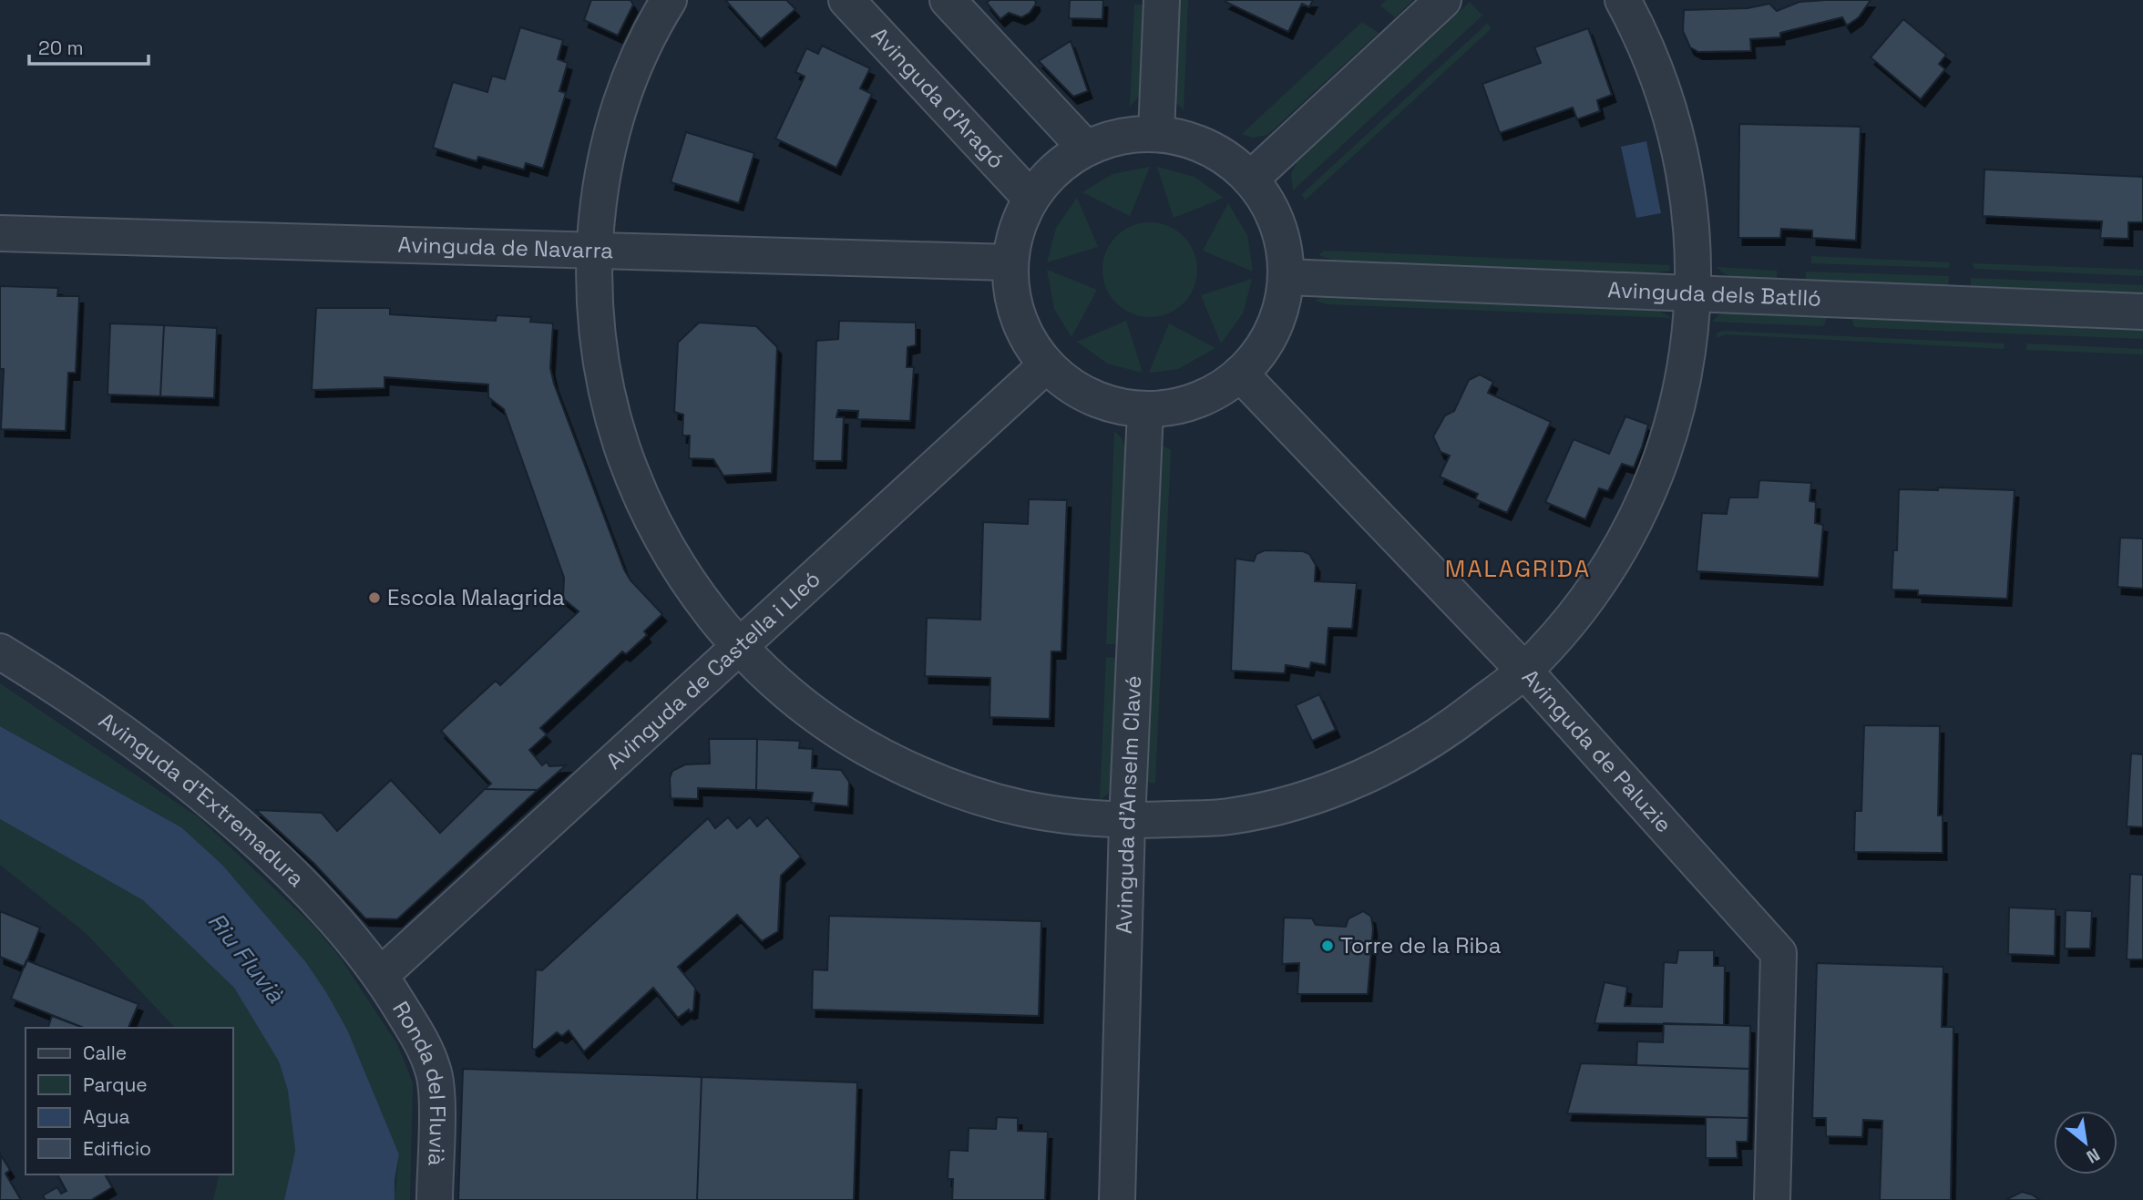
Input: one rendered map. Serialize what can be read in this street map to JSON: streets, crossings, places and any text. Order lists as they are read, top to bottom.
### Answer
{
  "streets": {
    "street": [
      "Avinguda d'Aragó",
      "Avinguda de Navarra",
      "Avinguda dels Batlló",
      "Avinguda de Castella i Lleó",
      "Avinguda de Paluzie",
      "Avinguda d'Extremadura",
      "Avinguda d'Anselm Clavé",
      "Ronda del Fluvià"
    ]
  },
  "crossings": [
    ["Avinguda de Castella i Lleó", "Avinguda d'Extremadura"],
    ["Avinguda de Castella i Lleó", "Ronda del Fluvià"],
    ["Avinguda d'Extremadura", "Ronda del Fluvià"]
  ],
  "districts": ["MALAGRIDA"],
  "water": ["Riu Fluvià"],
  "places": ["Escola Malagrida", "Torre de la Riba"],
  "legend": [
    "Calle",
    "Parque",
    "Agua",
    "Edificio"
  ],
  "scale_bar": "20 m",
  "north": "bottom right"
}
